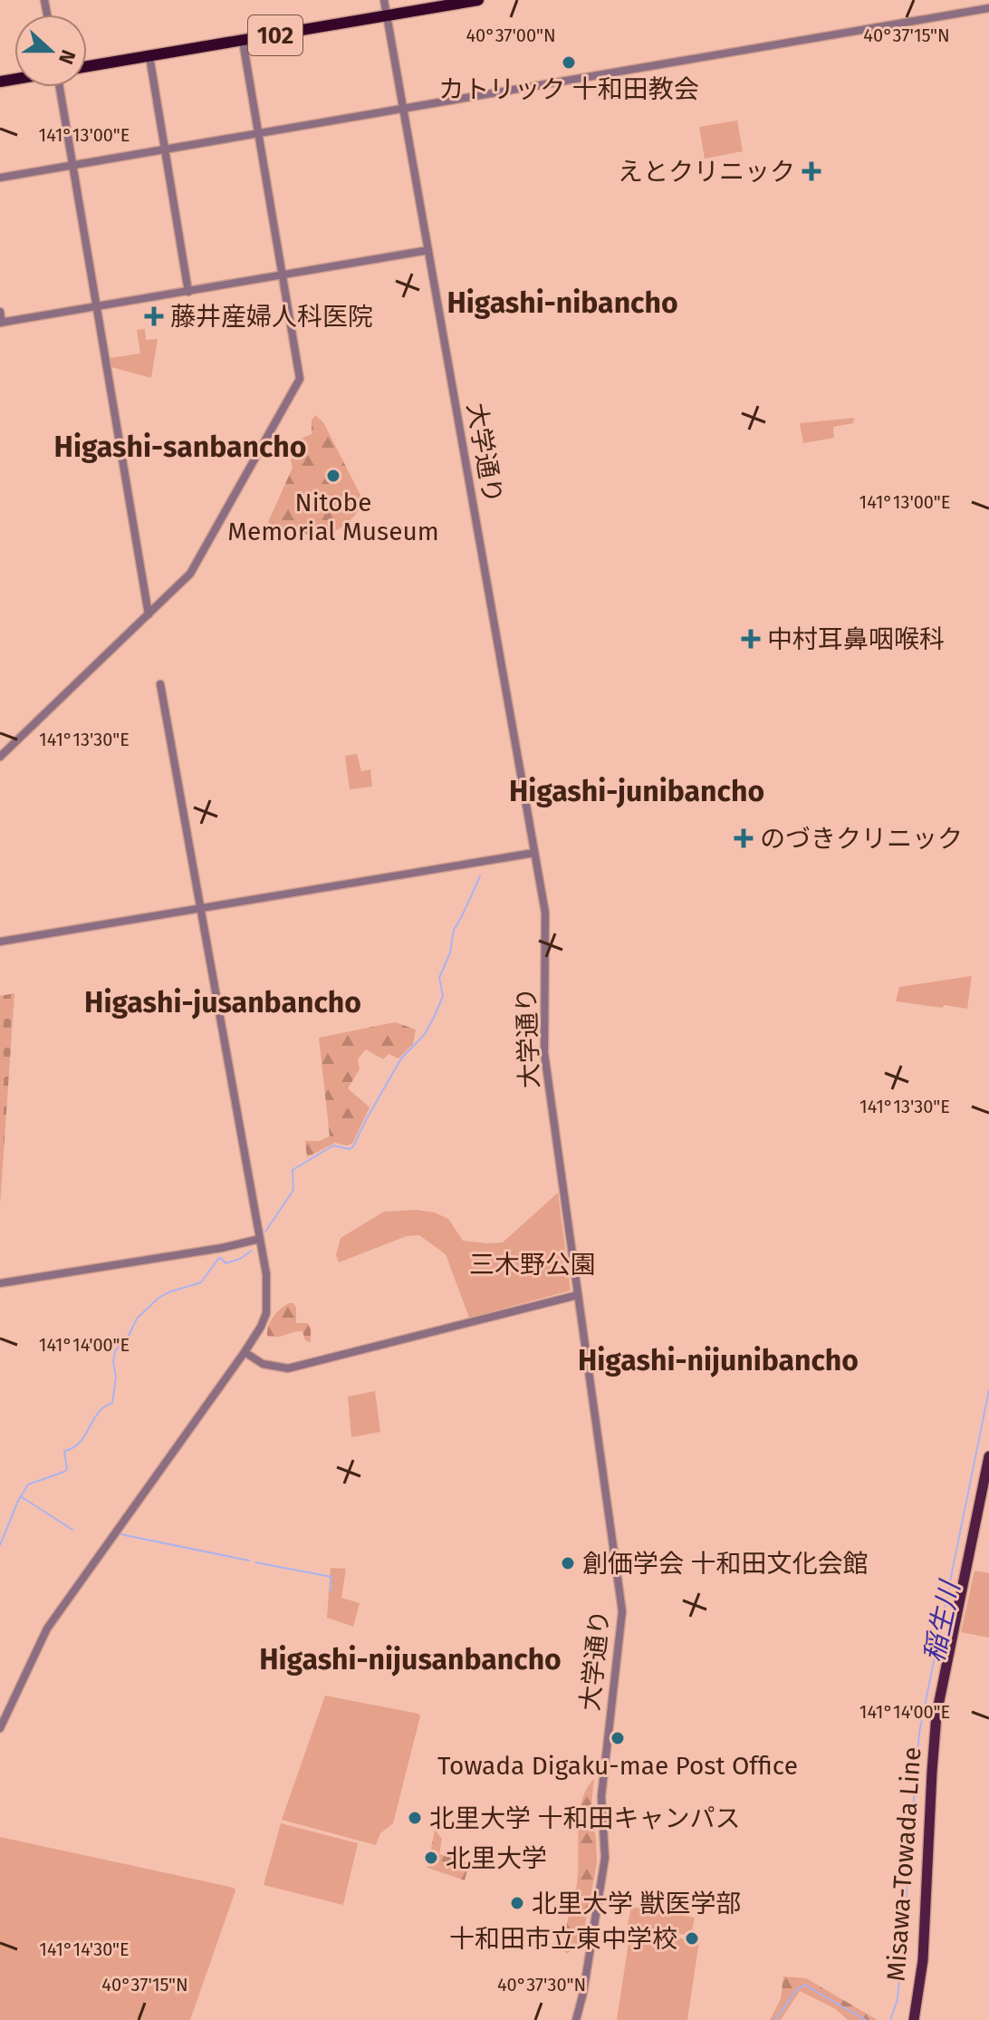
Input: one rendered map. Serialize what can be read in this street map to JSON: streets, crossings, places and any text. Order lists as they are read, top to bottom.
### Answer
{
  "streets": {
    "highway": ["102"],
    "main road": ["Misawa-Towada Line"],
    "street": ["大学通り"]
  },
  "crossings": [
    ["102", "大学通り"]
  ],
  "districts": [
    "Higashi-nibancho",
    "Higashi-sanbancho",
    "Higashi-junibancho",
    "Higashi-jusanbancho",
    "Higashi-nijunibancho",
    "Higashi-nijusanbancho"
  ],
  "water": ["稲生川"],
  "parks": ["三木野公園"],
  "places": {
    "other": [
      "カトリック 十和田教会",
      "Nitobe Memorial Museum",
      "創価学会 十和田文化会館",
      "Towada Digaku-mae Post Office",
      "北里大学 十和田キャンパス",
      "北里大学",
      "北里大学 獣医学部",
      "十和田市立東中学校"
    ],
    "health": [
      "えとクリニック",
      "藤井産婦人科医院",
      "中村耳鼻咽喉科",
      "のづきクリニック"
    ]
  },
  "north": "right",
  "coordinates": [
    "40°37'00\"N",
    "40°37'15\"N",
    "141°13'00\"E",
    "141°13'30\"E",
    "141°14'00\"E",
    "141°14'30\"E",
    "40°37'30\"N"
  ]
}
